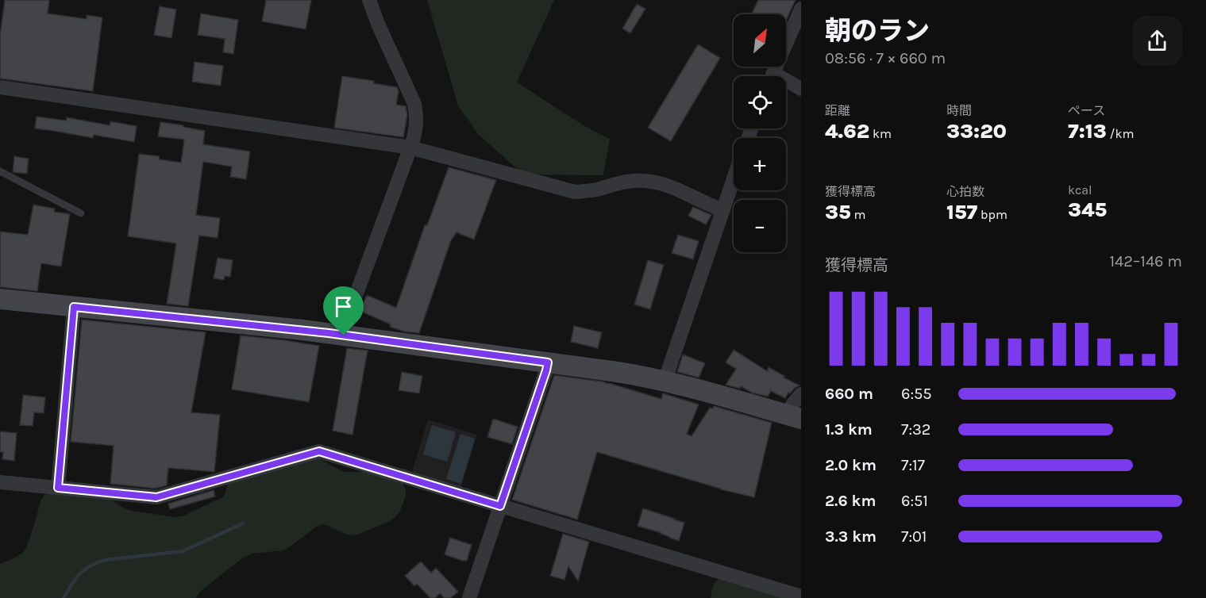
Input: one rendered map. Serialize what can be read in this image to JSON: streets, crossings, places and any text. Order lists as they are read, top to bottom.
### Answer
{
  "north": "top right",
  "page": {
    "heading": ["朝のラン", "08:56 · 7 × 660 m"],
    "map_buttons": ["+", "−"],
    "stats": [
      ["距離", "4.62 km"],
      ["時間", "33:20"],
      ["ペース", "7:13 /km"],
      ["獲得標高", "35 m"],
      ["心拍数", "157 bpm"],
      ["kcal", "345"]
    ],
    "chart": ["獲得標高", "142–146 m"],
    "list": [
      {
        "name": "660 m",
        "note": "6:55"
      },
      {
        "name": "1.3 km",
        "note": "7:32"
      },
      {
        "name": "2.0 km",
        "note": "7:17"
      },
      {
        "name": "2.6 km",
        "note": "6:51"
      },
      {
        "name": "3.3 km",
        "note": "7:01"
      }
    ]
  }
}
